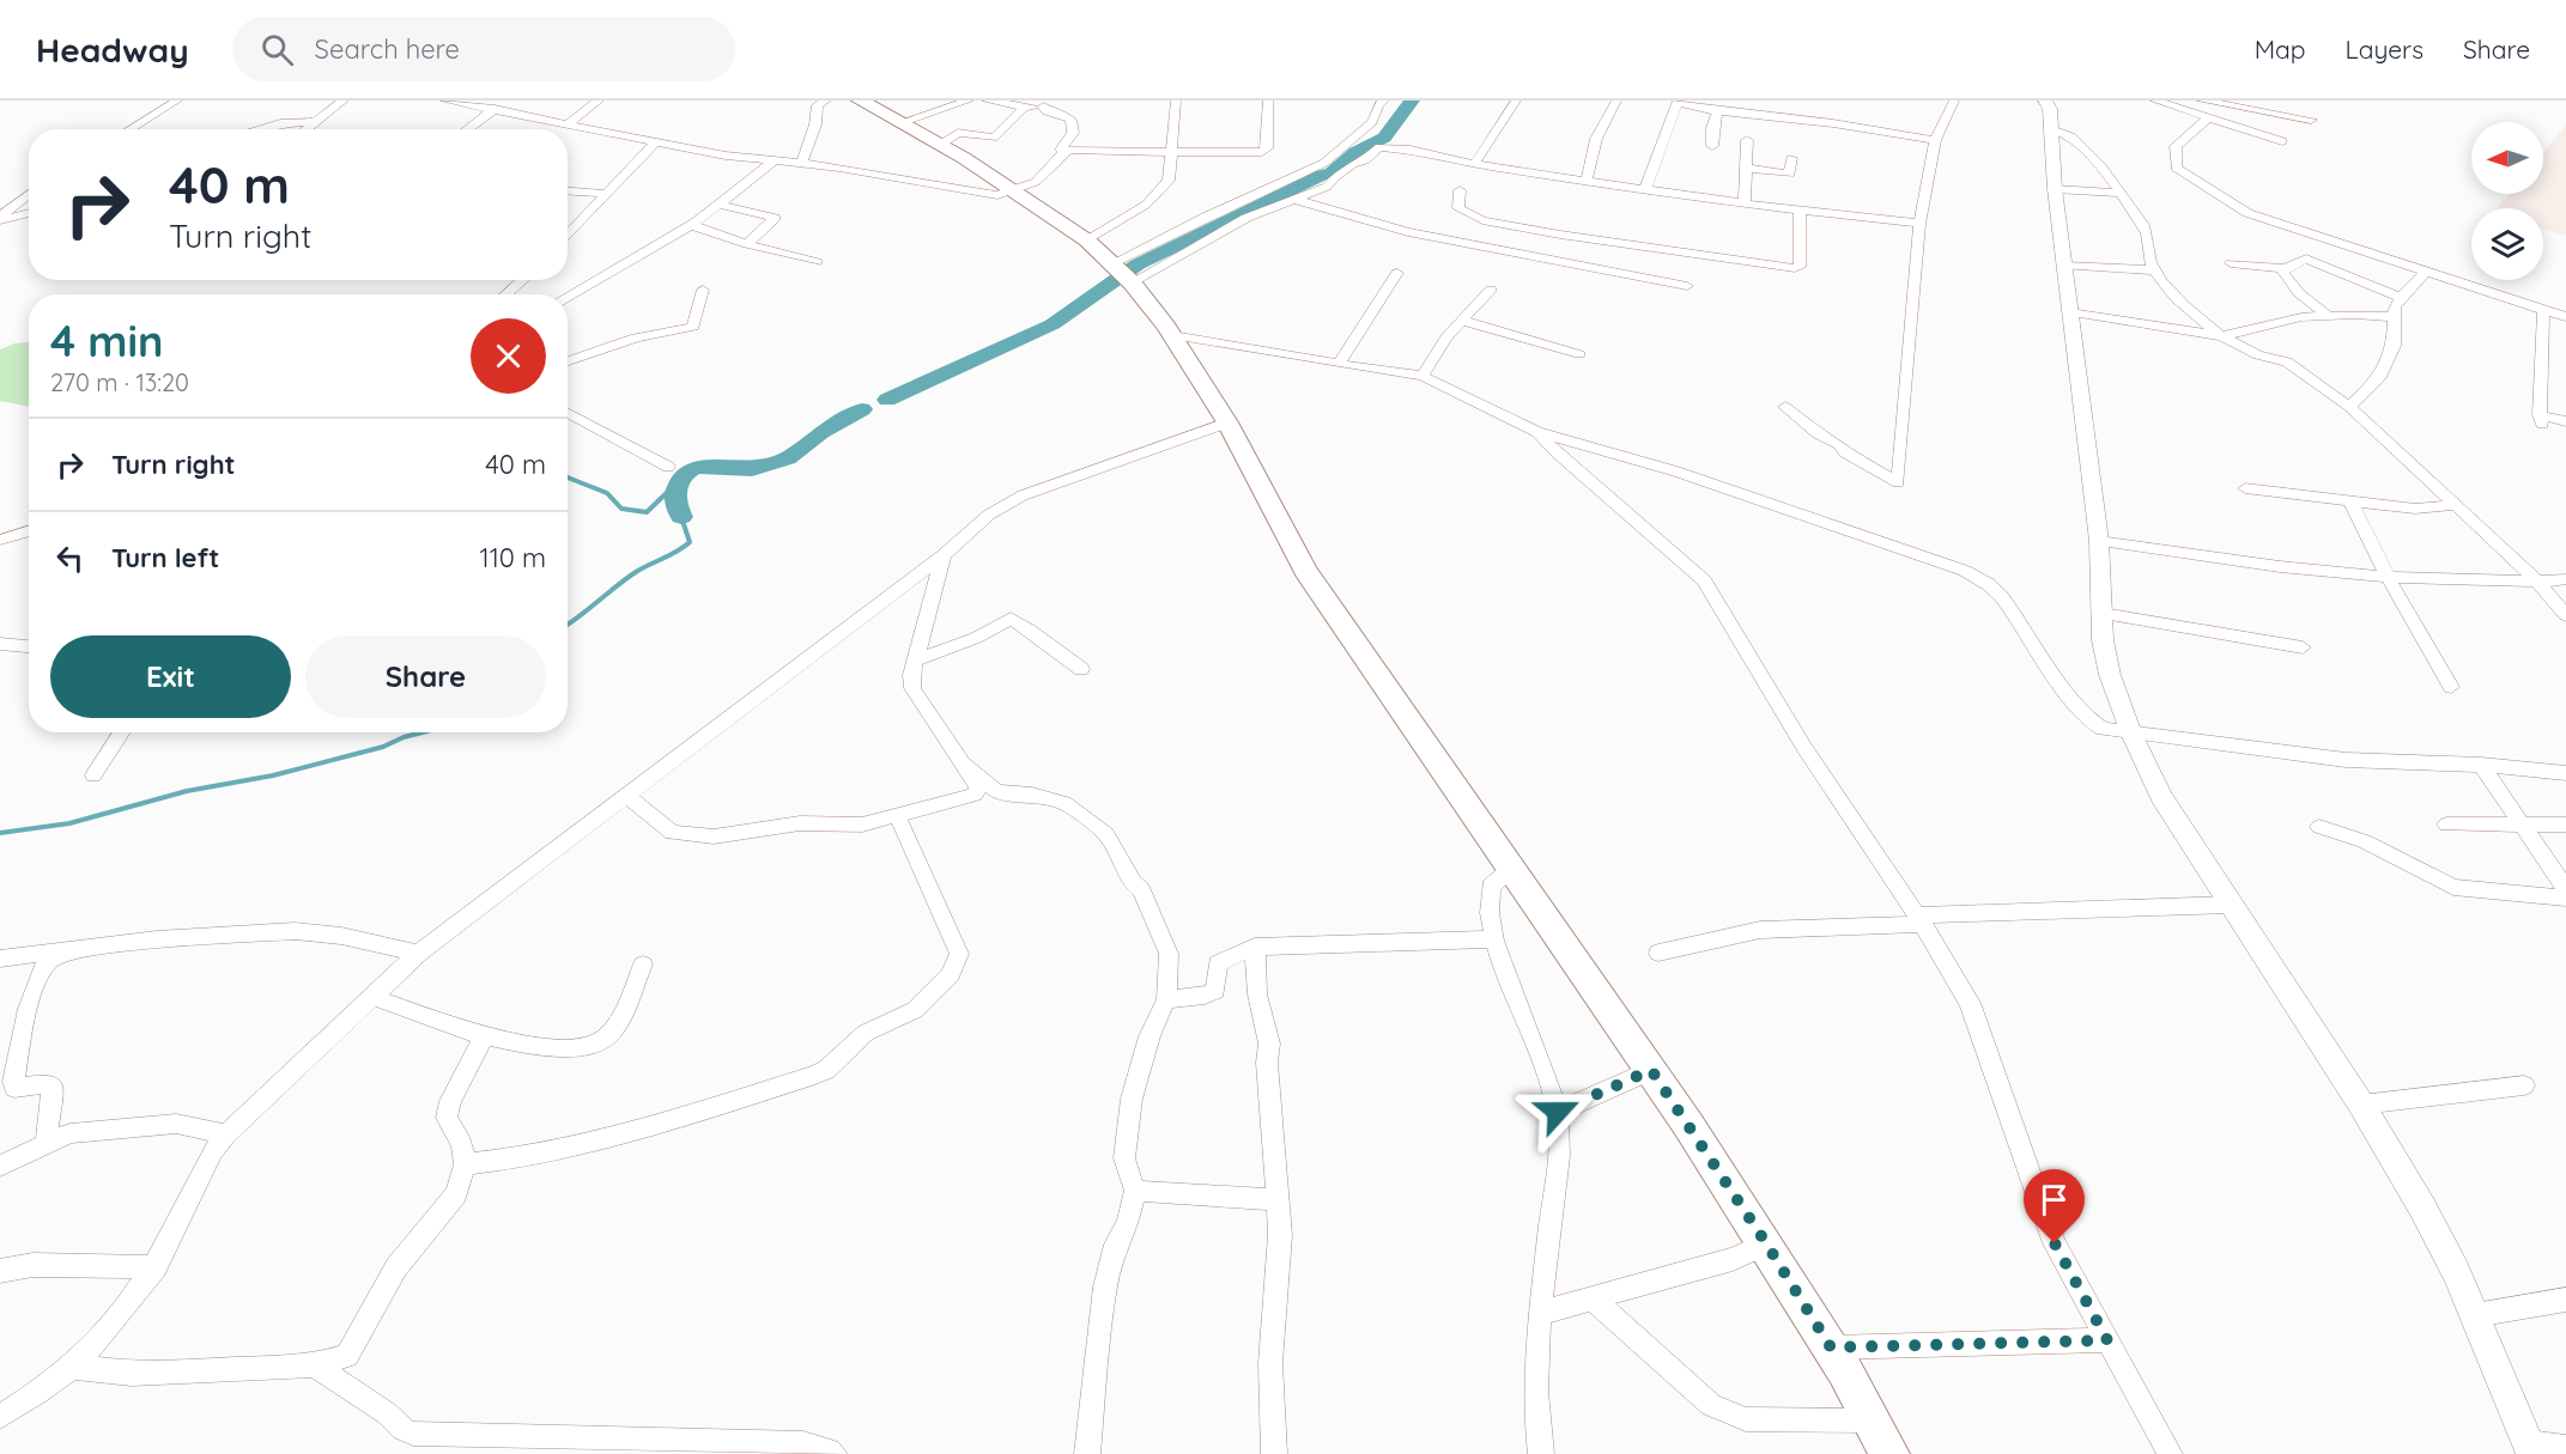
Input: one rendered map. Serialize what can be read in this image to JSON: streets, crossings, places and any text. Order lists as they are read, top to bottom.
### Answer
{
  "north": "left",
  "page": {
    "header": "Headway",
    "search": "Search here",
    "nav": ["Map", "Layers", "Share"],
    "turn": ["40 m", "Turn right"],
    "heading": ["4 min", "270 m · 13:20"],
    "list": [
      {
        "name": "Turn right",
        "value": "40 m"
      },
      {
        "name": "Turn left",
        "value": "110 m"
      }
    ],
    "buttons": ["Exit", "Share"]
  }
}
